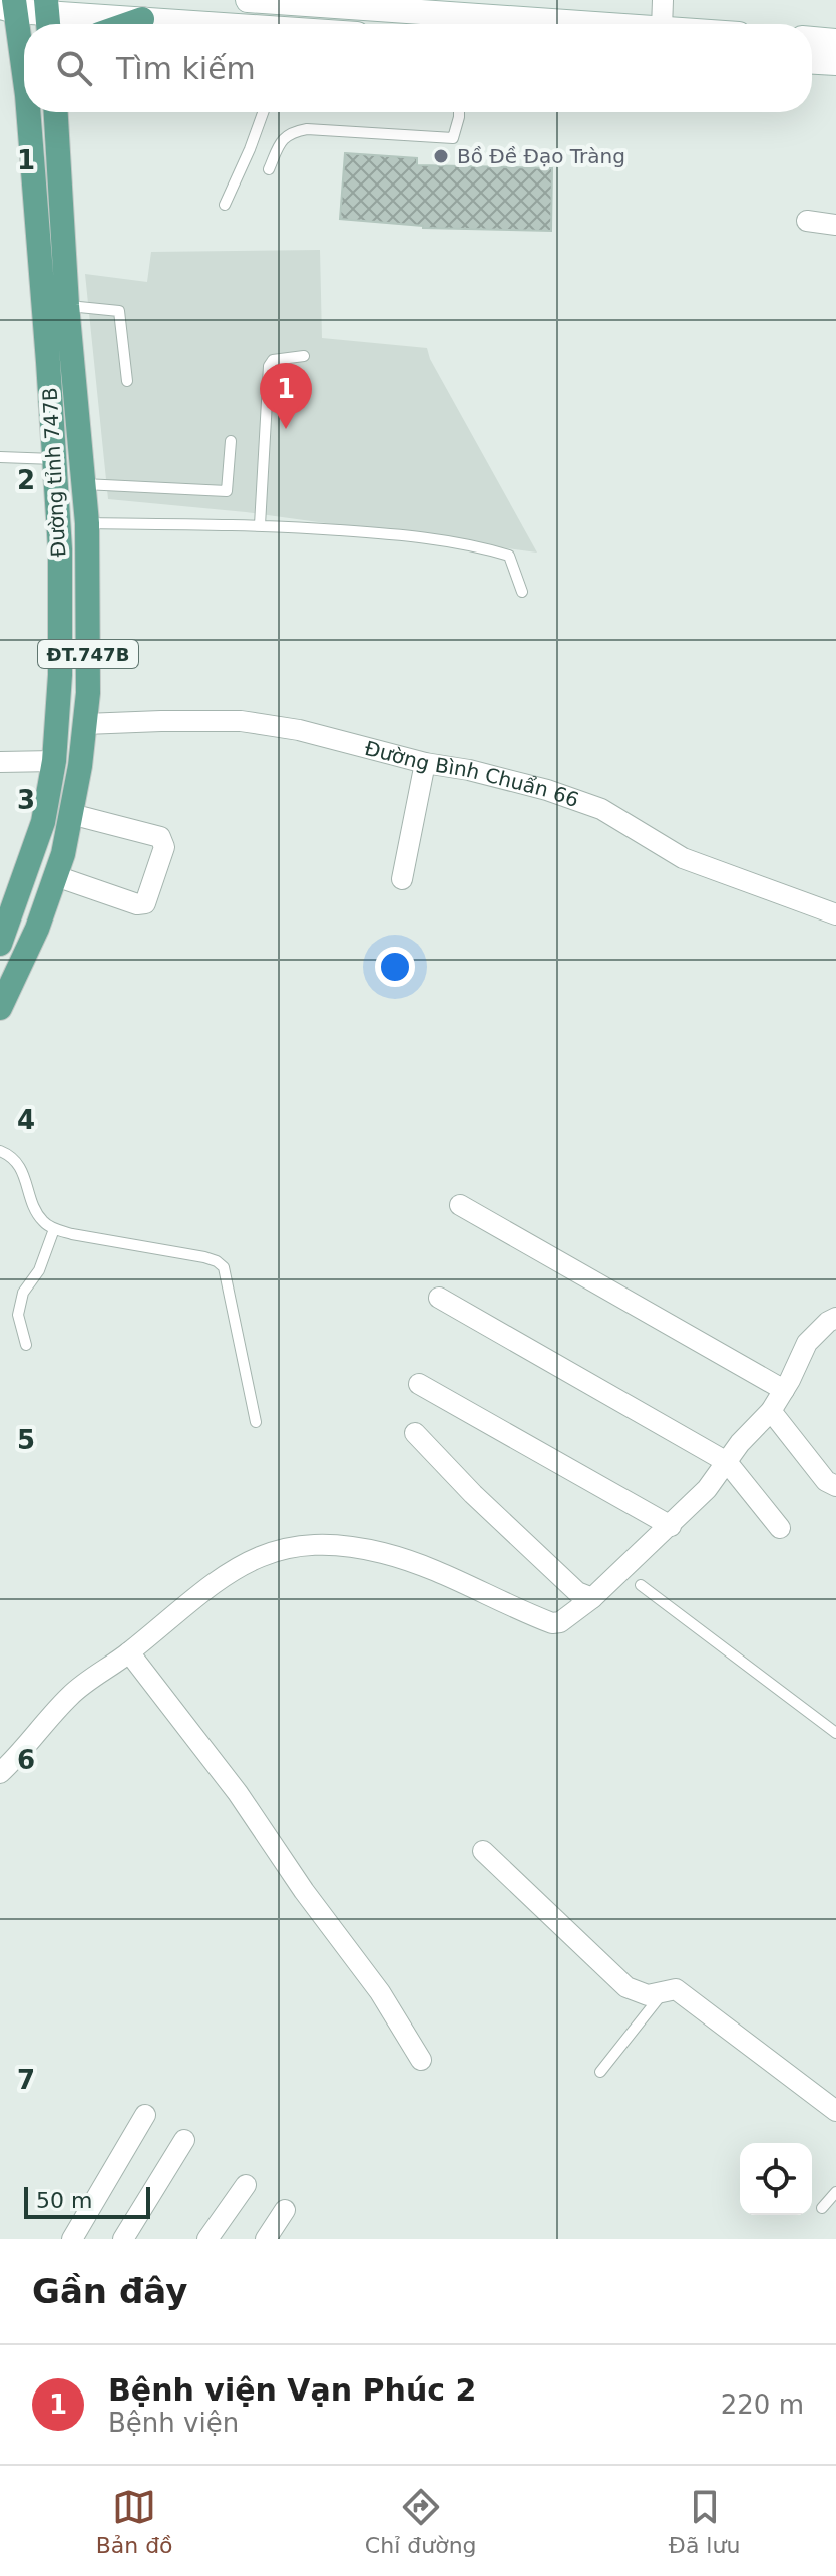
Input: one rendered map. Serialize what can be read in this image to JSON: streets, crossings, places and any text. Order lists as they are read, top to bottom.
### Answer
{
  "streets": {
    "main road": ["Đường tỉnh 747B", "ĐT.747B"],
    "street": ["Đường Bình Chuẩn 66"]
  },
  "crossings": [
    ["Đường tỉnh 747B", "Đường Bình Chuẩn 66"]
  ],
  "places": ["Bồ Đề Đạo Tràng"],
  "scale_bar": "50 m",
  "page": {
    "search": "Tìm kiếm",
    "pins": "1",
    "scale": "50 m",
    "heading": "Gần đây",
    "list": [
      {
        "mark": "1",
        "name": "Bệnh viện Vạn Phúc 2",
        "note": "Bệnh viện",
        "value": "220 m"
      }
    ],
    "nav": ["Bản đồ", "Chỉ đường", "Đã lưu"]
  },
  "grid": {
    "rows": [
      "1",
      "2",
      "3",
      "4",
      "5",
      "6",
      "7"
    ]
  }
}
